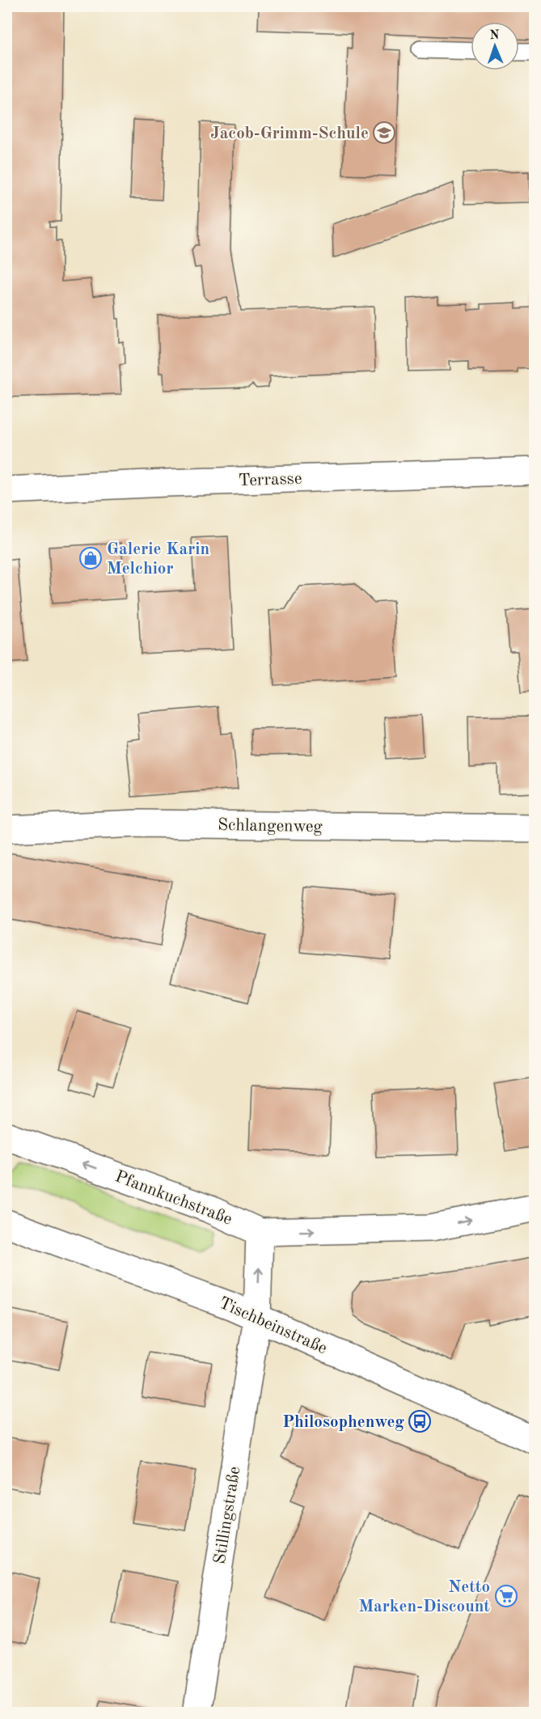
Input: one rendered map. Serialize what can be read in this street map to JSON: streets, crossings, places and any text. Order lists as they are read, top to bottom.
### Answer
{
  "streets": {
    "street": [
      "Terrasse",
      "Schlangenweg",
      "Pfannkuchstraße",
      "Tischbeinstraße",
      "Stillingstraße"
    ]
  },
  "crossings": [
    ["Tischbeinstraße", "Stillingstraße"]
  ],
  "one_way": ["Pfannkuchstraße"],
  "places": {
    "school or university": ["Jacob-Grimm-Schule"],
    "shop": ["Galerie Karin Melchior"],
    "bus stop": ["Philosophenweg"],
    "supermarket": ["Netto Marken-Discount"]
  },
  "north": "top"
}
